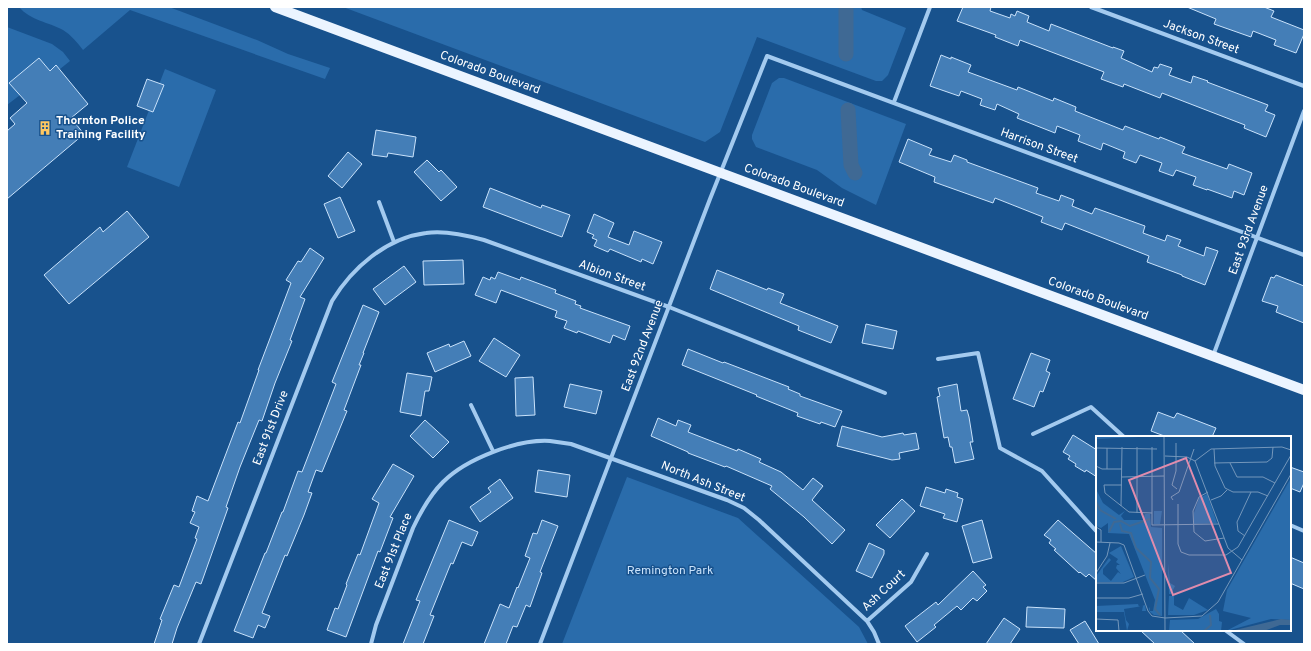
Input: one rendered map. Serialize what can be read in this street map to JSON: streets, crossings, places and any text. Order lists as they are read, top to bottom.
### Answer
{
  "streets": {
    "main road": ["Colorado Boulevard"],
    "street": [
      "Jackson Street",
      "Harrison Street",
      "East 93rd Avenue",
      "Albion Street",
      "East 92nd Avenue",
      "East 91st Drive",
      "North Ash Street",
      "East 91st Place",
      "Ash Court"
    ]
  },
  "crossings": [
    ["Colorado Boulevard", "East 93rd Avenue"],
    ["Colorado Boulevard", "East 92nd Avenue"],
    ["Harrison Street", "East 93rd Avenue"],
    ["Harrison Street", "East 92nd Avenue"],
    ["Albion Street", "East 92nd Avenue"],
    ["Albion Street", "East 91st Drive"],
    ["East 92nd Avenue", "North Ash Street"],
    ["North Ash Street", "East 91st Place"],
    ["North Ash Street", "Ash Court"]
  ],
  "parks": ["Remington Park"],
  "places": {
    "building": ["Thornton Police Training Facility"]
  }
}
